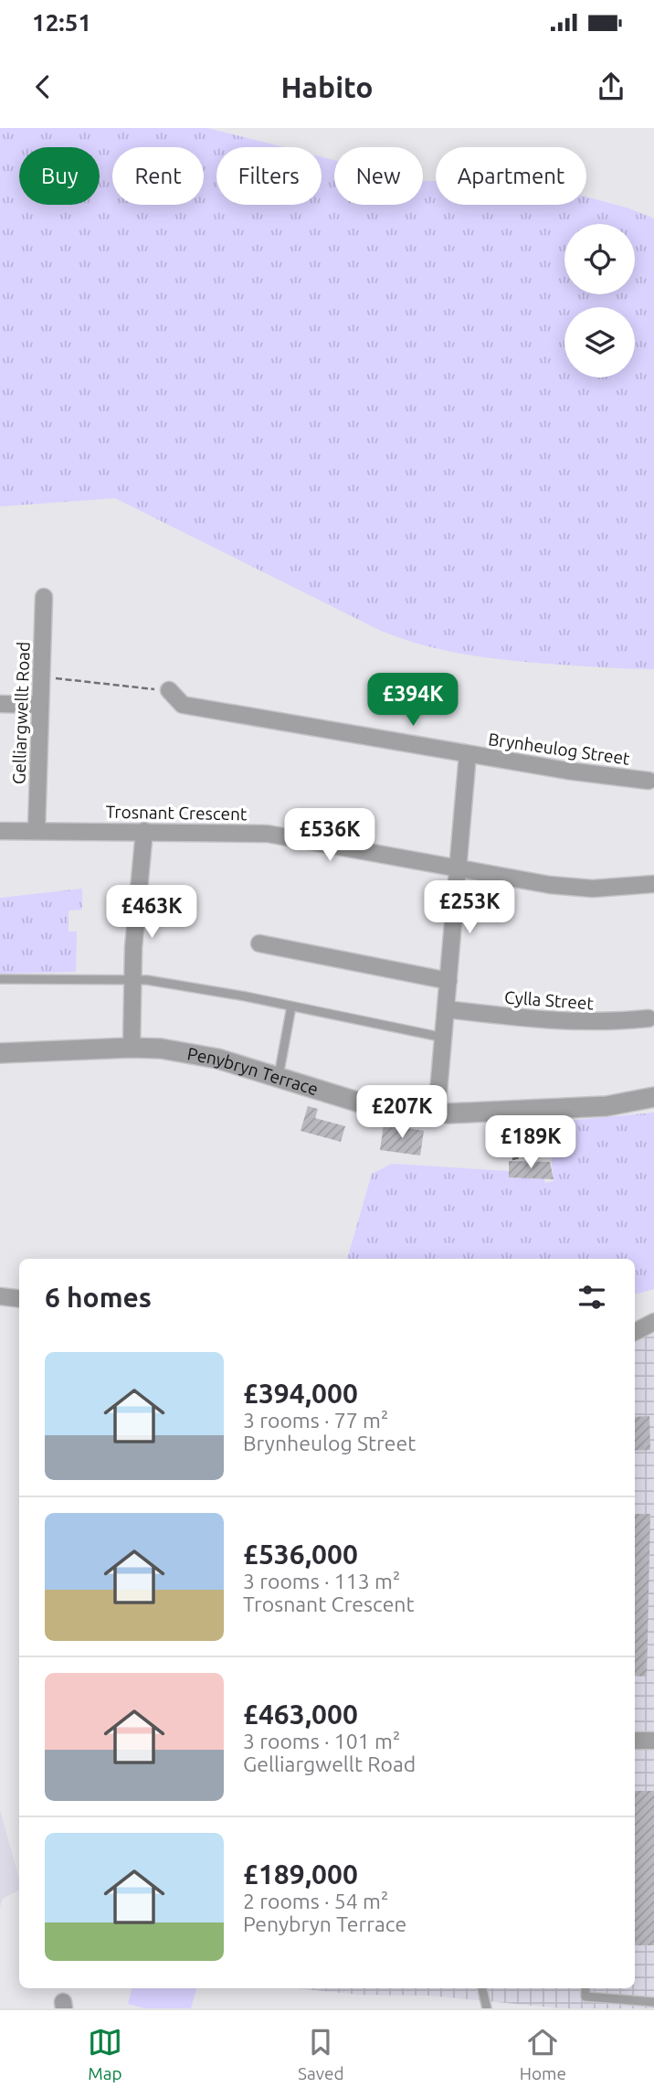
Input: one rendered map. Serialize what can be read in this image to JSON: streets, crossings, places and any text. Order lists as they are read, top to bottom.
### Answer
{
  "streets": {
    "street": [
      "Gelliargwellt Road",
      "Brynheulog Street",
      "Trosnant Crescent",
      "Cylla Street",
      "Penybryn Terrace"
    ]
  },
  "crossings": [
    ["Gelliargwellt Road", "Trosnant Crescent"]
  ],
  "page": {
    "status": "12:51",
    "header": "Habito",
    "chip": [
      "Buy",
      "Rent",
      "Filters",
      "New",
      "Apartment"
    ],
    "price": [
      "£394K",
      "£536K",
      "£253K",
      "£463K",
      "£207K",
      "£189K"
    ],
    "heading": "6 homes",
    "list": [
      {
        "name": "£394,000",
        "note": "3 rooms · 77 m² · Brynheulog Street"
      },
      {
        "name": "£536,000",
        "note": "3 rooms · 113 m² · Trosnant Crescent"
      },
      {
        "name": "£463,000",
        "note": "3 rooms · 101 m² · Gelliargwellt Road"
      },
      {
        "name": "£189,000",
        "note": "2 rooms · 54 m² · Penybryn Terrace"
      }
    ],
    "tabs": ["Map", "Saved", "Home"]
  }
}
